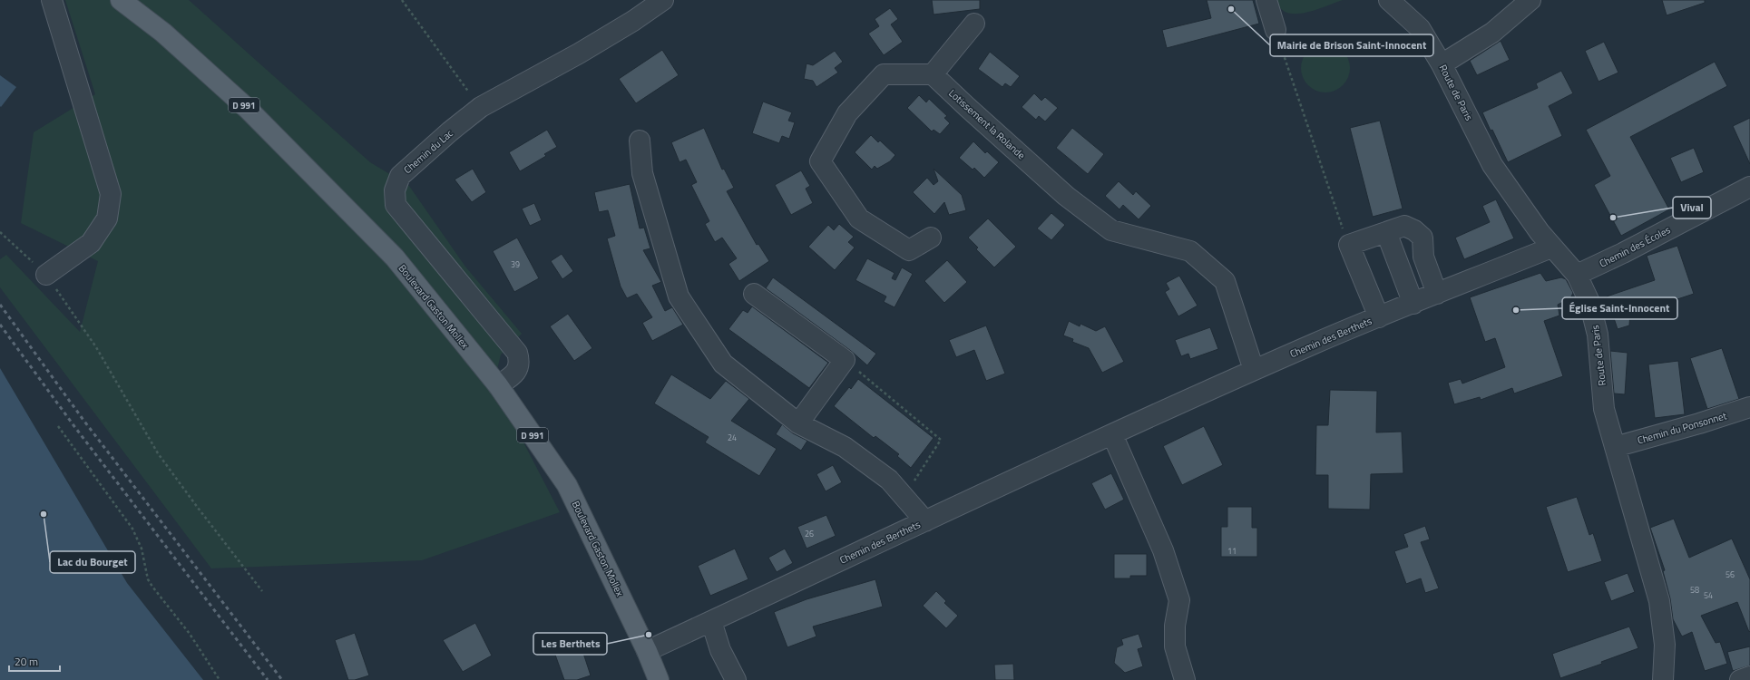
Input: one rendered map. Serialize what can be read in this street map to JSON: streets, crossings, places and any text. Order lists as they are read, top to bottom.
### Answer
{
  "streets": {
    "main road": ["D 991", "Boulevard Gaston Mollex"],
    "street": [
      "Route de Paris",
      "Lotissement la Rolande",
      "Chemin du Lac",
      "Chemin des Écoles",
      "Chemin des Berthets",
      "Chemin du Ponsonnet"
    ]
  },
  "crossings": [
    ["Route de Paris", "Chemin des Écoles"],
    ["Route de Paris", "Chemin des Berthets"],
    ["Route de Paris", "Chemin du Ponsonnet"],
    ["Lotissement la Rolande", "Chemin des Berthets"],
    ["Chemin du Lac", "Boulevard Gaston Mollex"],
    ["Boulevard Gaston Mollex", "Chemin des Berthets"]
  ],
  "places": [
    "Mairie de Brison Saint-Innocent",
    "Vival",
    "Église Saint-Innocent",
    "Lac du Bourget",
    "Les Berthets"
  ],
  "house_numbers": [
    "39",
    "24",
    "26",
    "11",
    "56",
    "58",
    "54"
  ],
  "scale_bar": "20 m"
}
